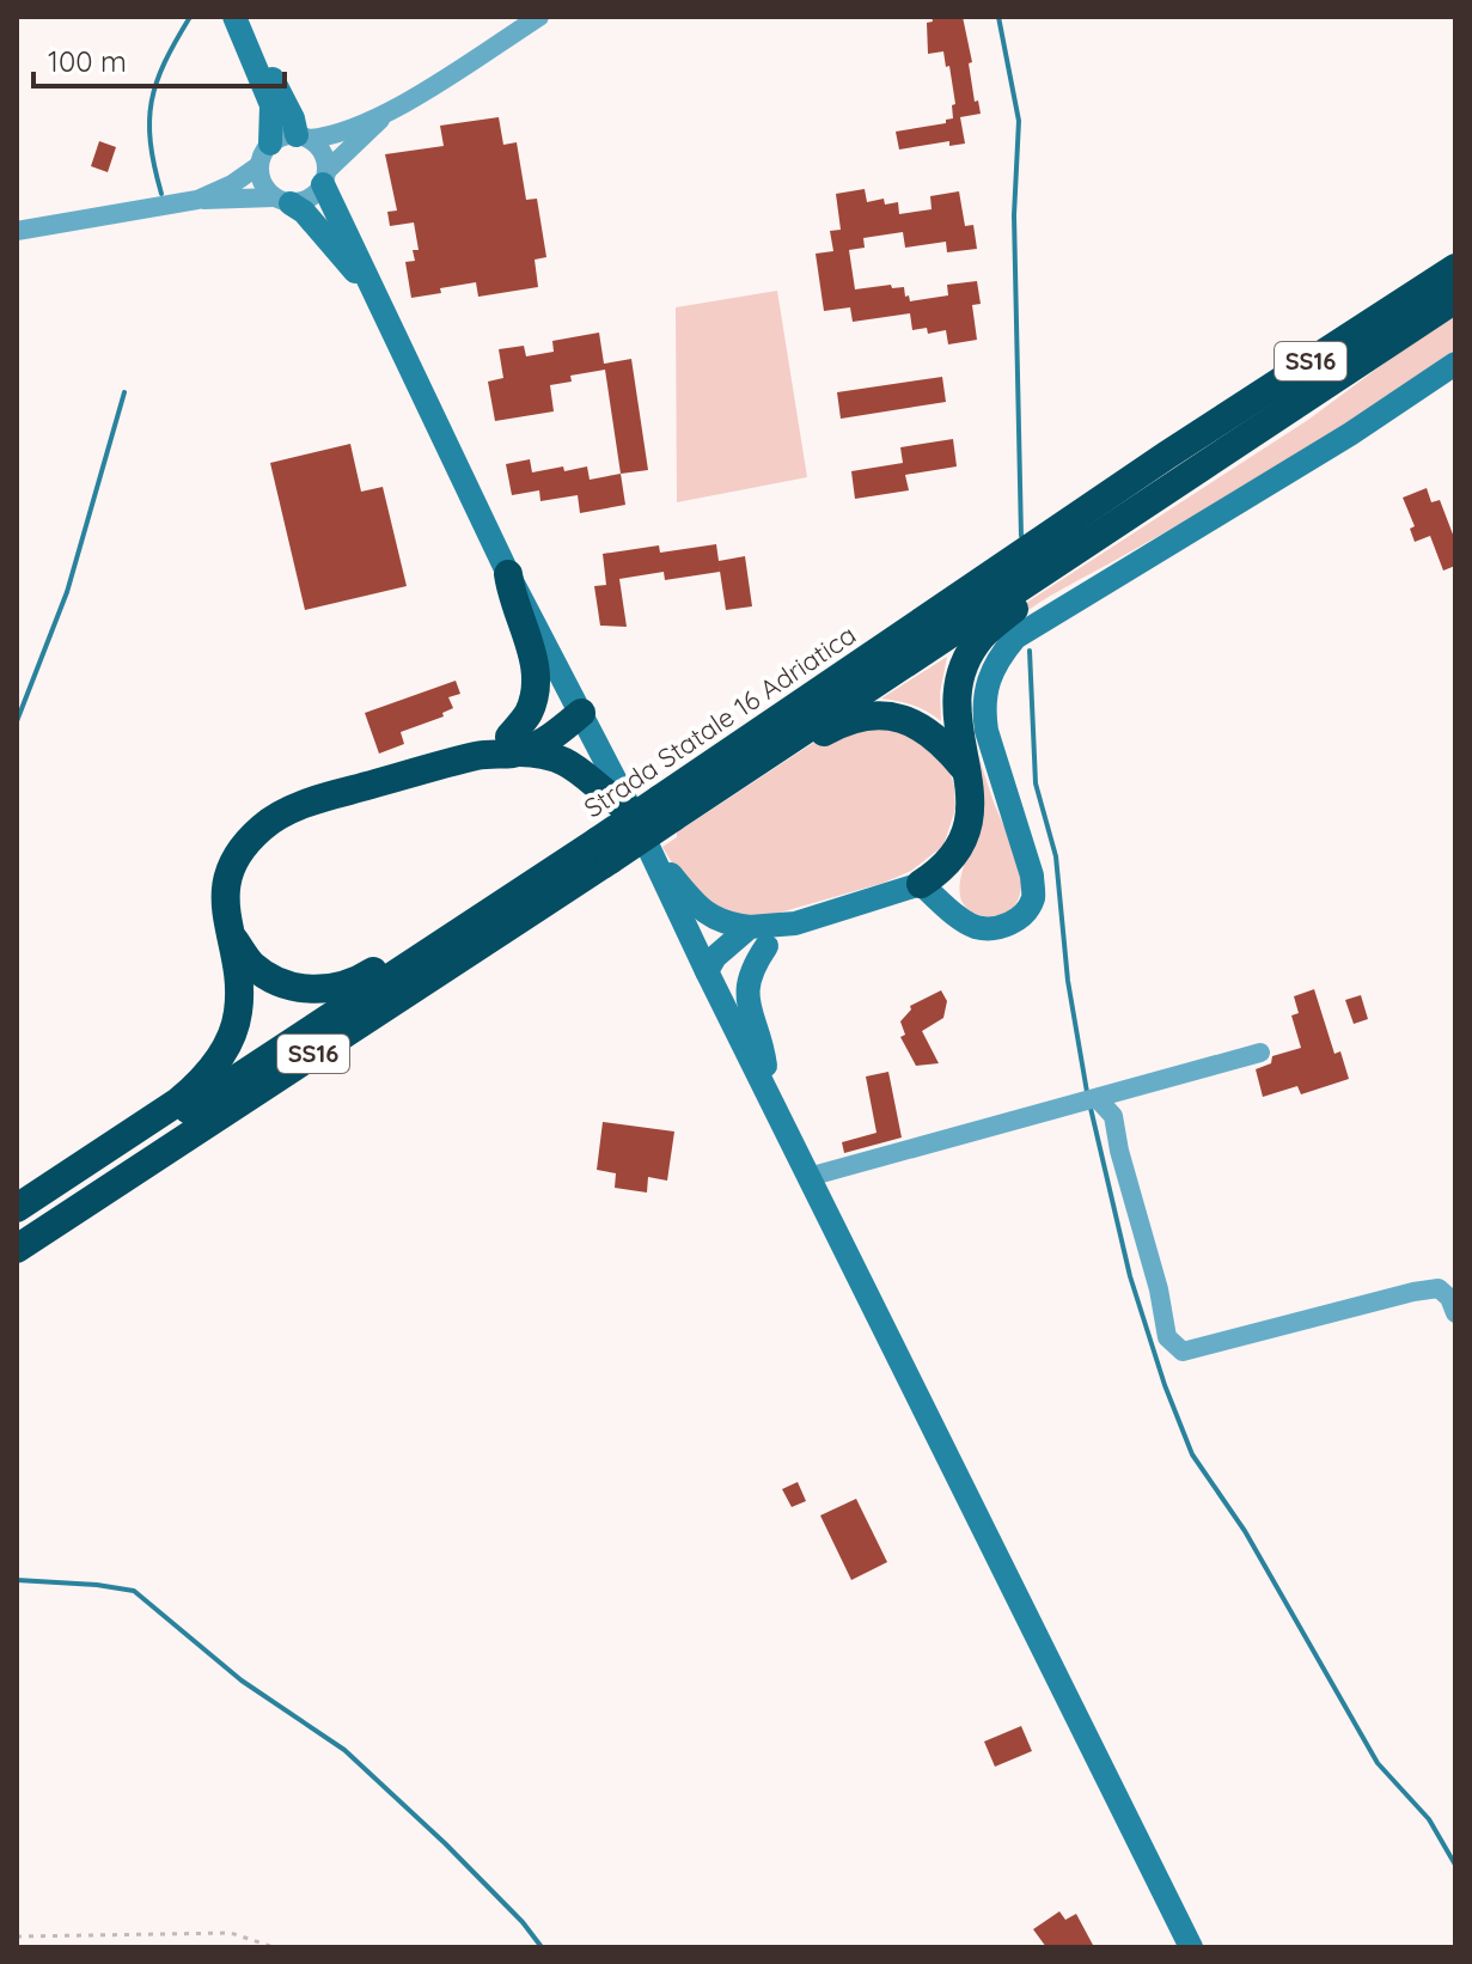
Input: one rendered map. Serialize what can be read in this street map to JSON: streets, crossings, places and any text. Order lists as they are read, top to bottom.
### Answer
{
  "streets": {
    "highway": ["SS16", "Strada Statale 16 Adriatica"]
  },
  "scale_bar": "100 m"
}
